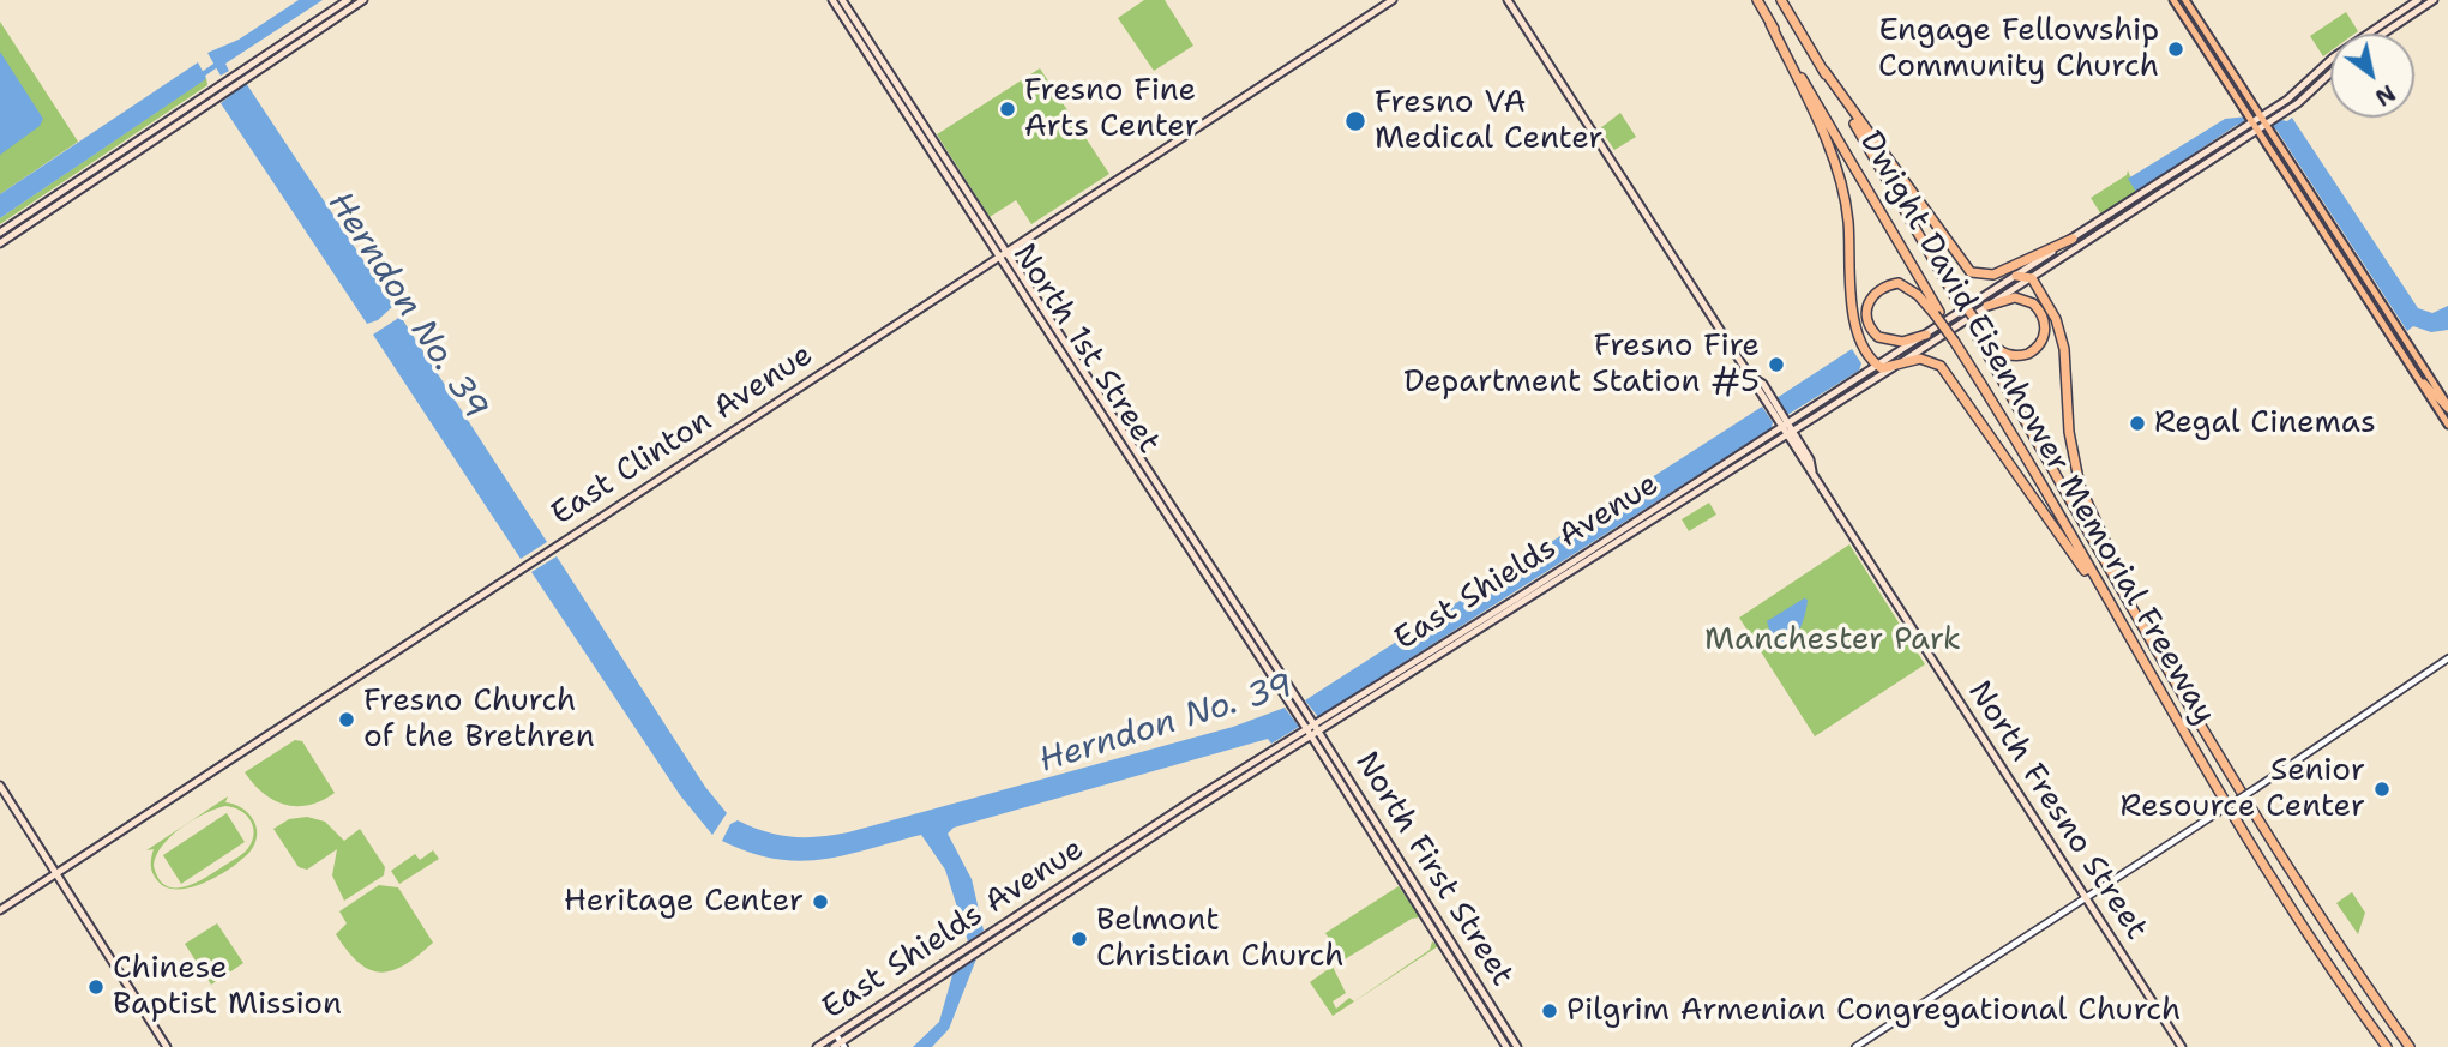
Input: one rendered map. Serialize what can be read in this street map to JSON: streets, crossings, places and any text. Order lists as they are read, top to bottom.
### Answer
{
  "streets": {
    "highway": ["Dwight David Eisenhower Memorial Freeway"],
    "main road": [
      "North 1st Street",
      "East Clinton Avenue",
      "East Shields Avenue",
      "North Fresno Street",
      "North First Street"
    ]
  },
  "crossings": [
    ["North 1st Street", "East Clinton Avenue"],
    ["North 1st Street", "North First Street"],
    ["East Shields Avenue", "North Fresno Street"],
    ["East Shields Avenue", "North First Street"]
  ],
  "water": ["Herndon No. 39"],
  "parks": ["Manchester Park"],
  "places": [
    "Engage Fellowship Community Church",
    "Fresno Fine Arts Center",
    "Fresno VA Medical Center",
    "Fresno Fire Department Station #5",
    "Regal Cinemas",
    "Fresno Church of the Brethren",
    "Senior Resource Center",
    "Heritage Center",
    "Belmont Christian Church",
    "Chinese Baptist Mission",
    "Pilgrim Armenian Congregational Church"
  ],
  "north": "bottom right"
}
